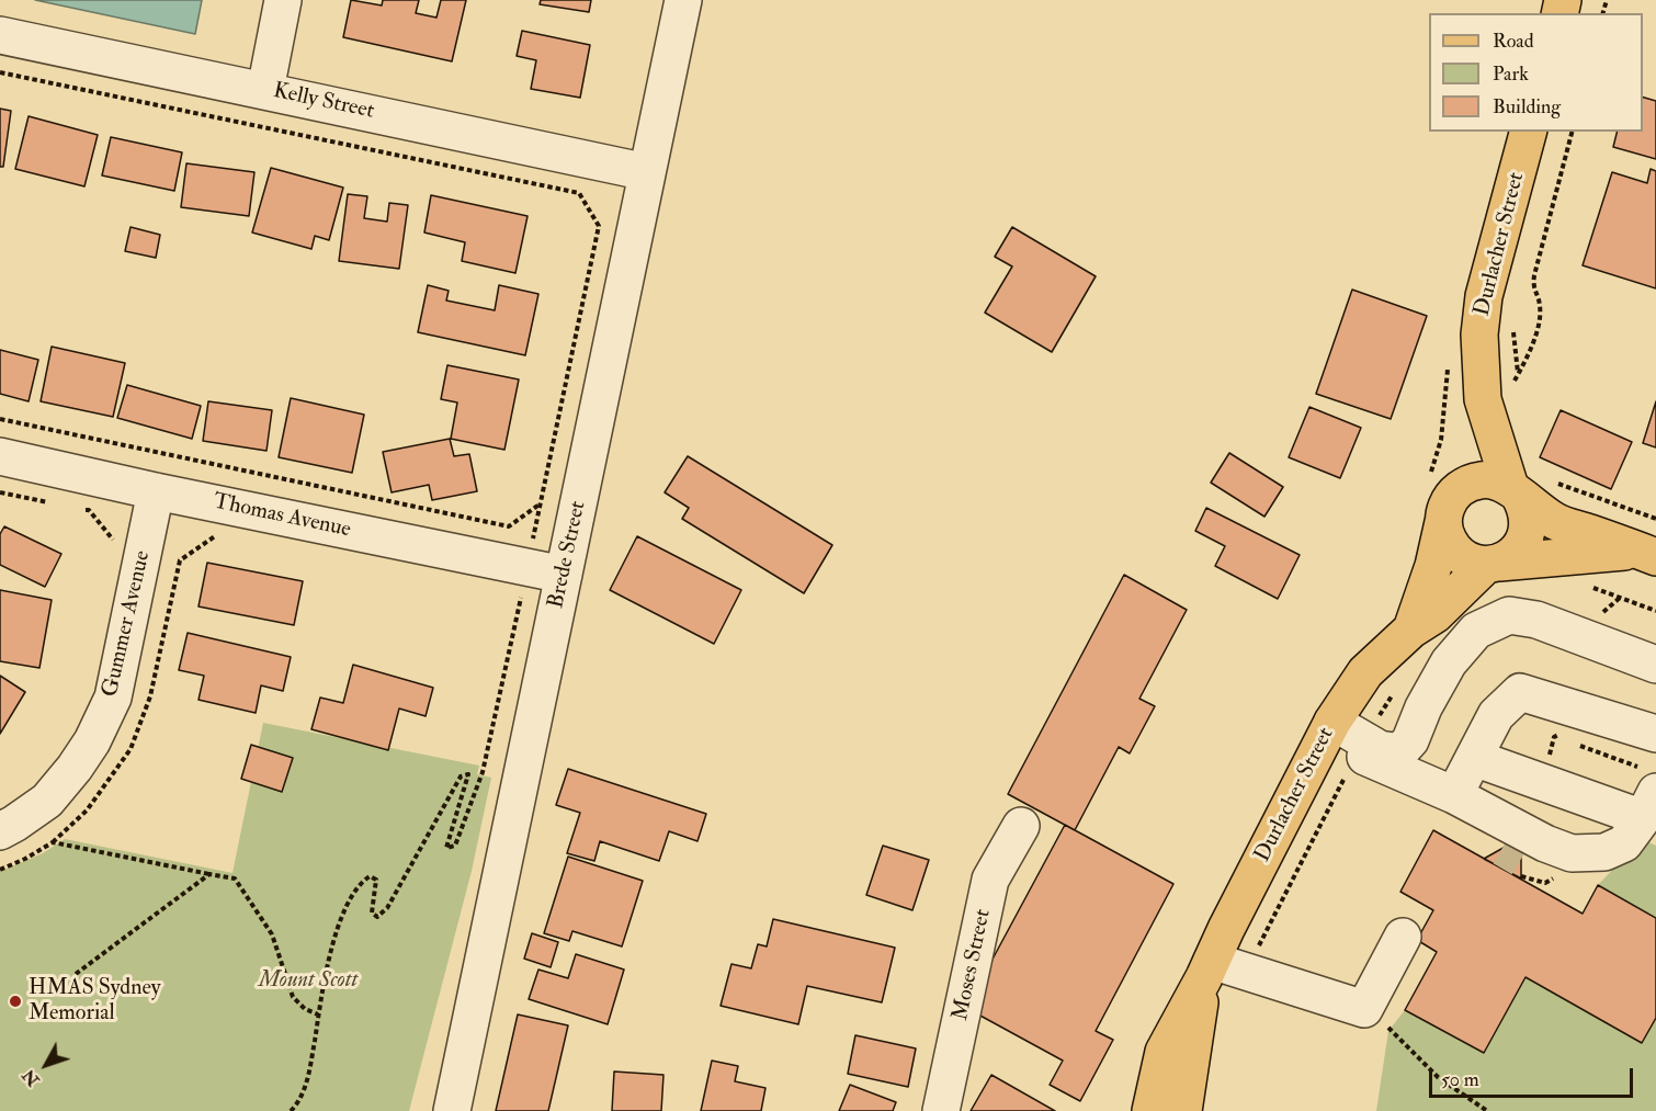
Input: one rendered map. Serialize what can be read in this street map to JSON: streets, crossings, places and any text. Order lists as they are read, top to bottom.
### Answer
{
  "streets": {
    "main road": ["Durlacher Street"],
    "street": [
      "Kelly Street",
      "Thomas Avenue",
      "Brede Street",
      "Gummer Avenue",
      "Moses Street"
    ]
  },
  "crossings": [
    ["Kelly Street", "Brede Street"],
    ["Thomas Avenue", "Brede Street"],
    ["Thomas Avenue", "Gummer Avenue"]
  ],
  "parks": ["Mount Scott"],
  "places": ["HMAS Sydney Memorial"],
  "legend": ["Road", "Park", "Building"],
  "scale_bar": "50 m",
  "north": "bottom left"
}
